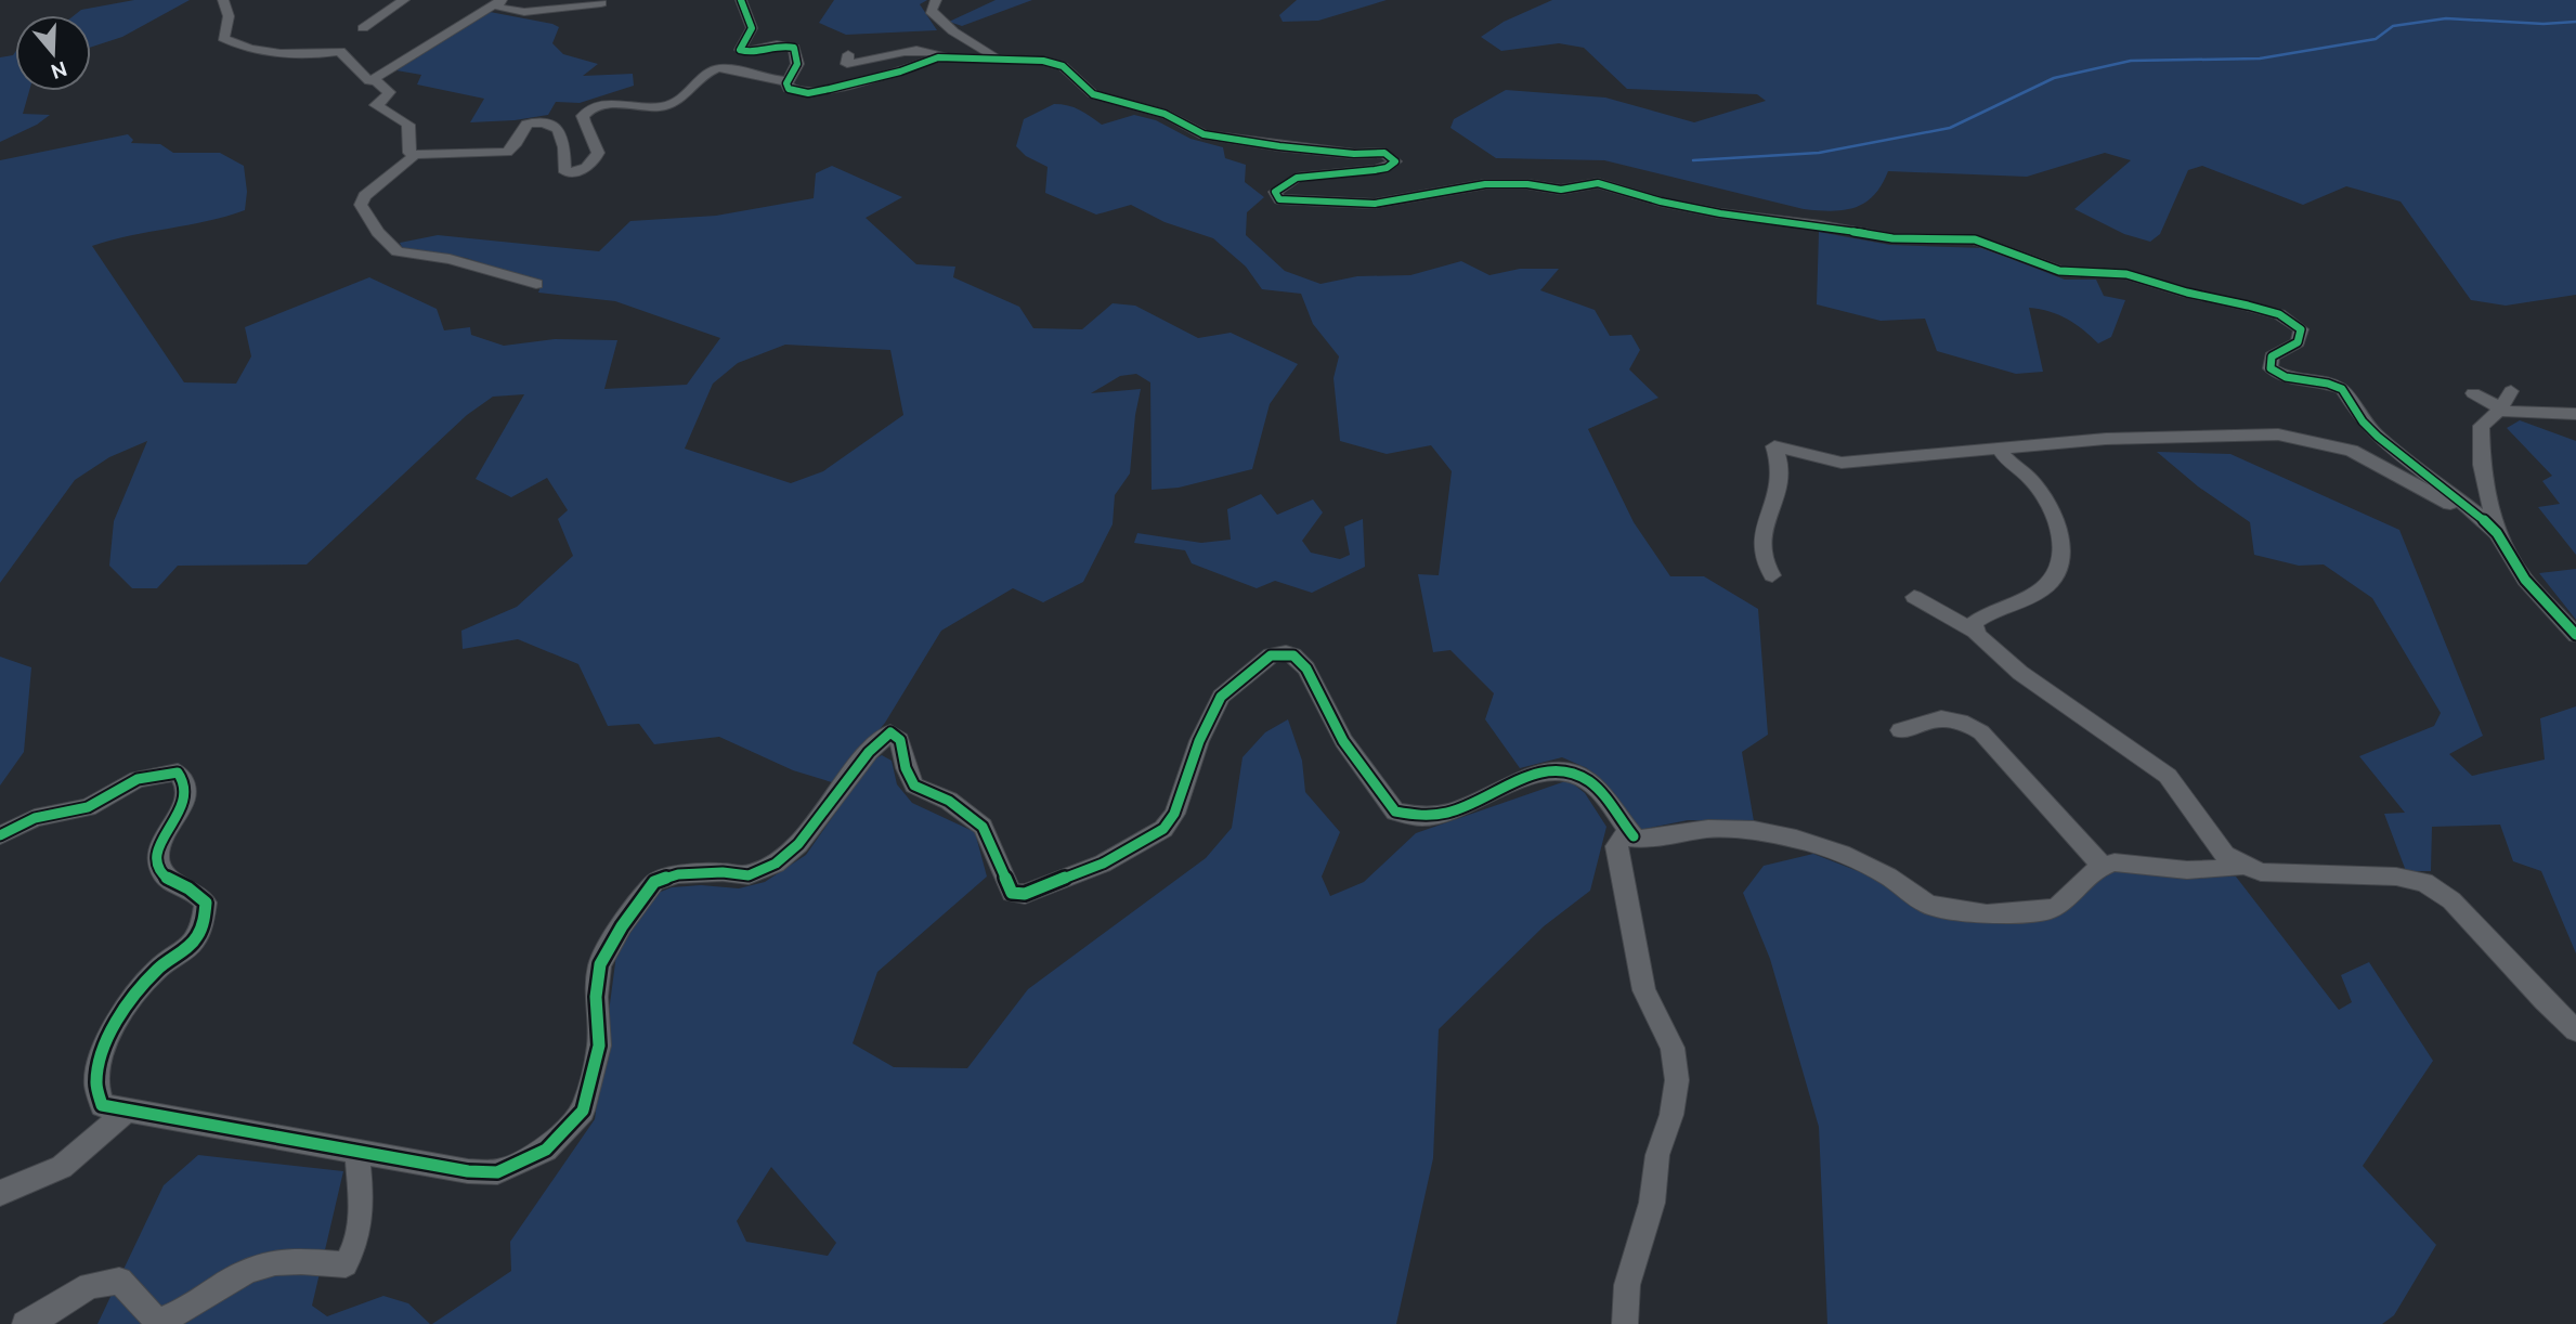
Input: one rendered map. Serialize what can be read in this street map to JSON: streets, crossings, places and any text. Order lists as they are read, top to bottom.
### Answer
{
  "north": "bottom"
}
